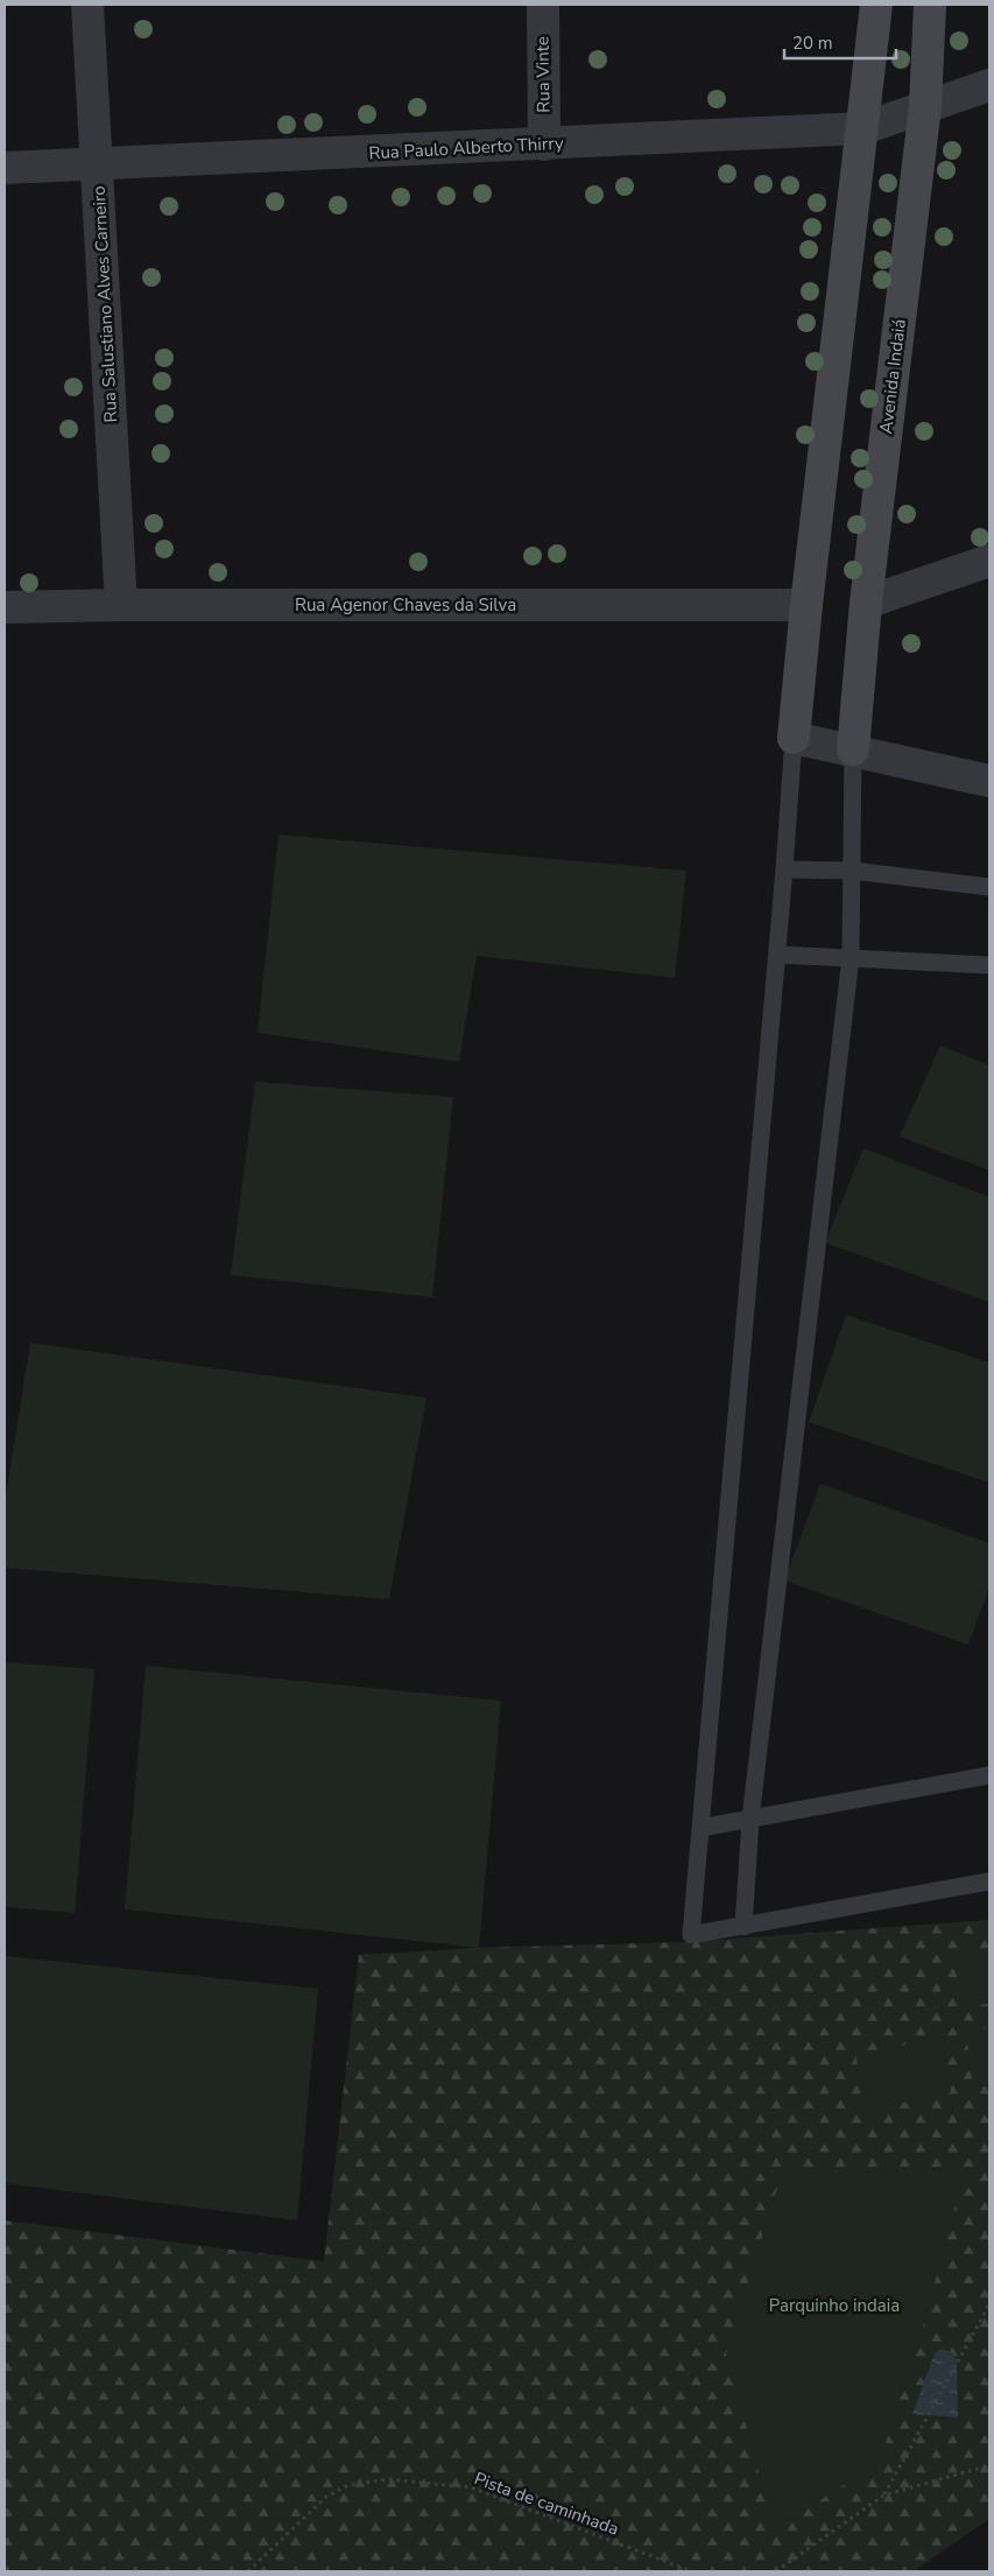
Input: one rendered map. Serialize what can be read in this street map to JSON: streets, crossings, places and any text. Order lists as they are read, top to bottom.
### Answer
{
  "streets": {
    "street": [
      "Rua Vinte",
      "Rua Paulo Alberto Thirry",
      "Rua Salustiano Alves Carneiro",
      "Avenida Indaiá",
      "Rua Agenor Chaves da Silva"
    ],
    "path": ["Pista de caminhada"]
  },
  "crossings": [
    ["Rua Vinte", "Rua Paulo Alberto Thirry"],
    ["Rua Paulo Alberto Thirry", "Rua Salustiano Alves Carneiro"],
    ["Rua Paulo Alberto Thirry", "Avenida Indaiá"],
    ["Rua Salustiano Alves Carneiro", "Rua Agenor Chaves da Silva"]
  ],
  "parks": ["Parquinho indaia"],
  "scale_bar": "20 m"
}
